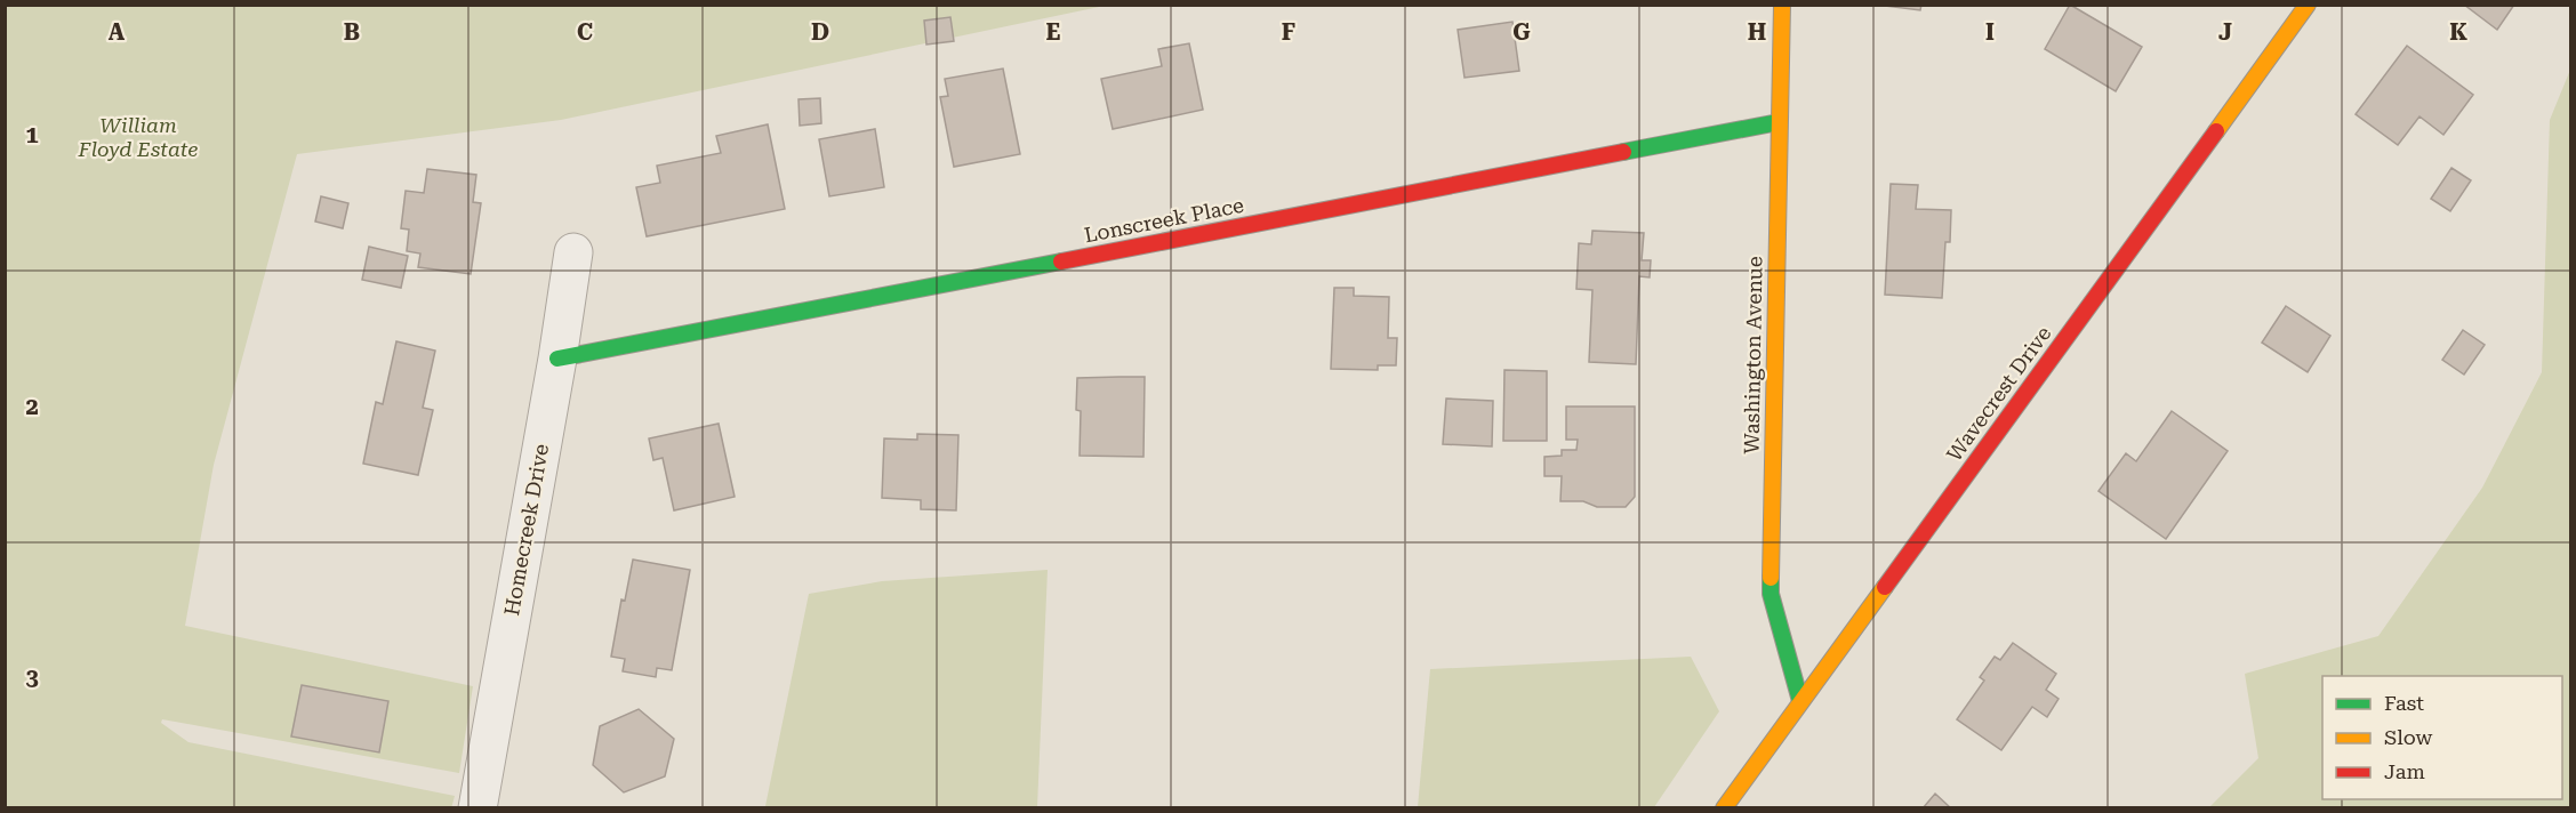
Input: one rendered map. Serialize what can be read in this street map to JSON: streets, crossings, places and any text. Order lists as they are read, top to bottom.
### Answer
{
  "streets": {
    "street": [
      "Lonscreek Place",
      "Washington Avenue",
      "Wavecrest Drive",
      "Homecreek Drive"
    ]
  },
  "crossings": [
    ["Lonscreek Place", "Washington Avenue"],
    ["Lonscreek Place", "Homecreek Drive"],
    ["Washington Avenue", "Wavecrest Drive"]
  ],
  "parks": ["William Floyd Estate"],
  "legend": ["Fast", "Slow", "Jam"],
  "grid": {
    "columns": [
      "A",
      "B",
      "C",
      "D",
      "E",
      "F",
      "G",
      "H",
      "I",
      "J",
      "K"
    ],
    "rows": ["1", "2", "3"]
  }
}
